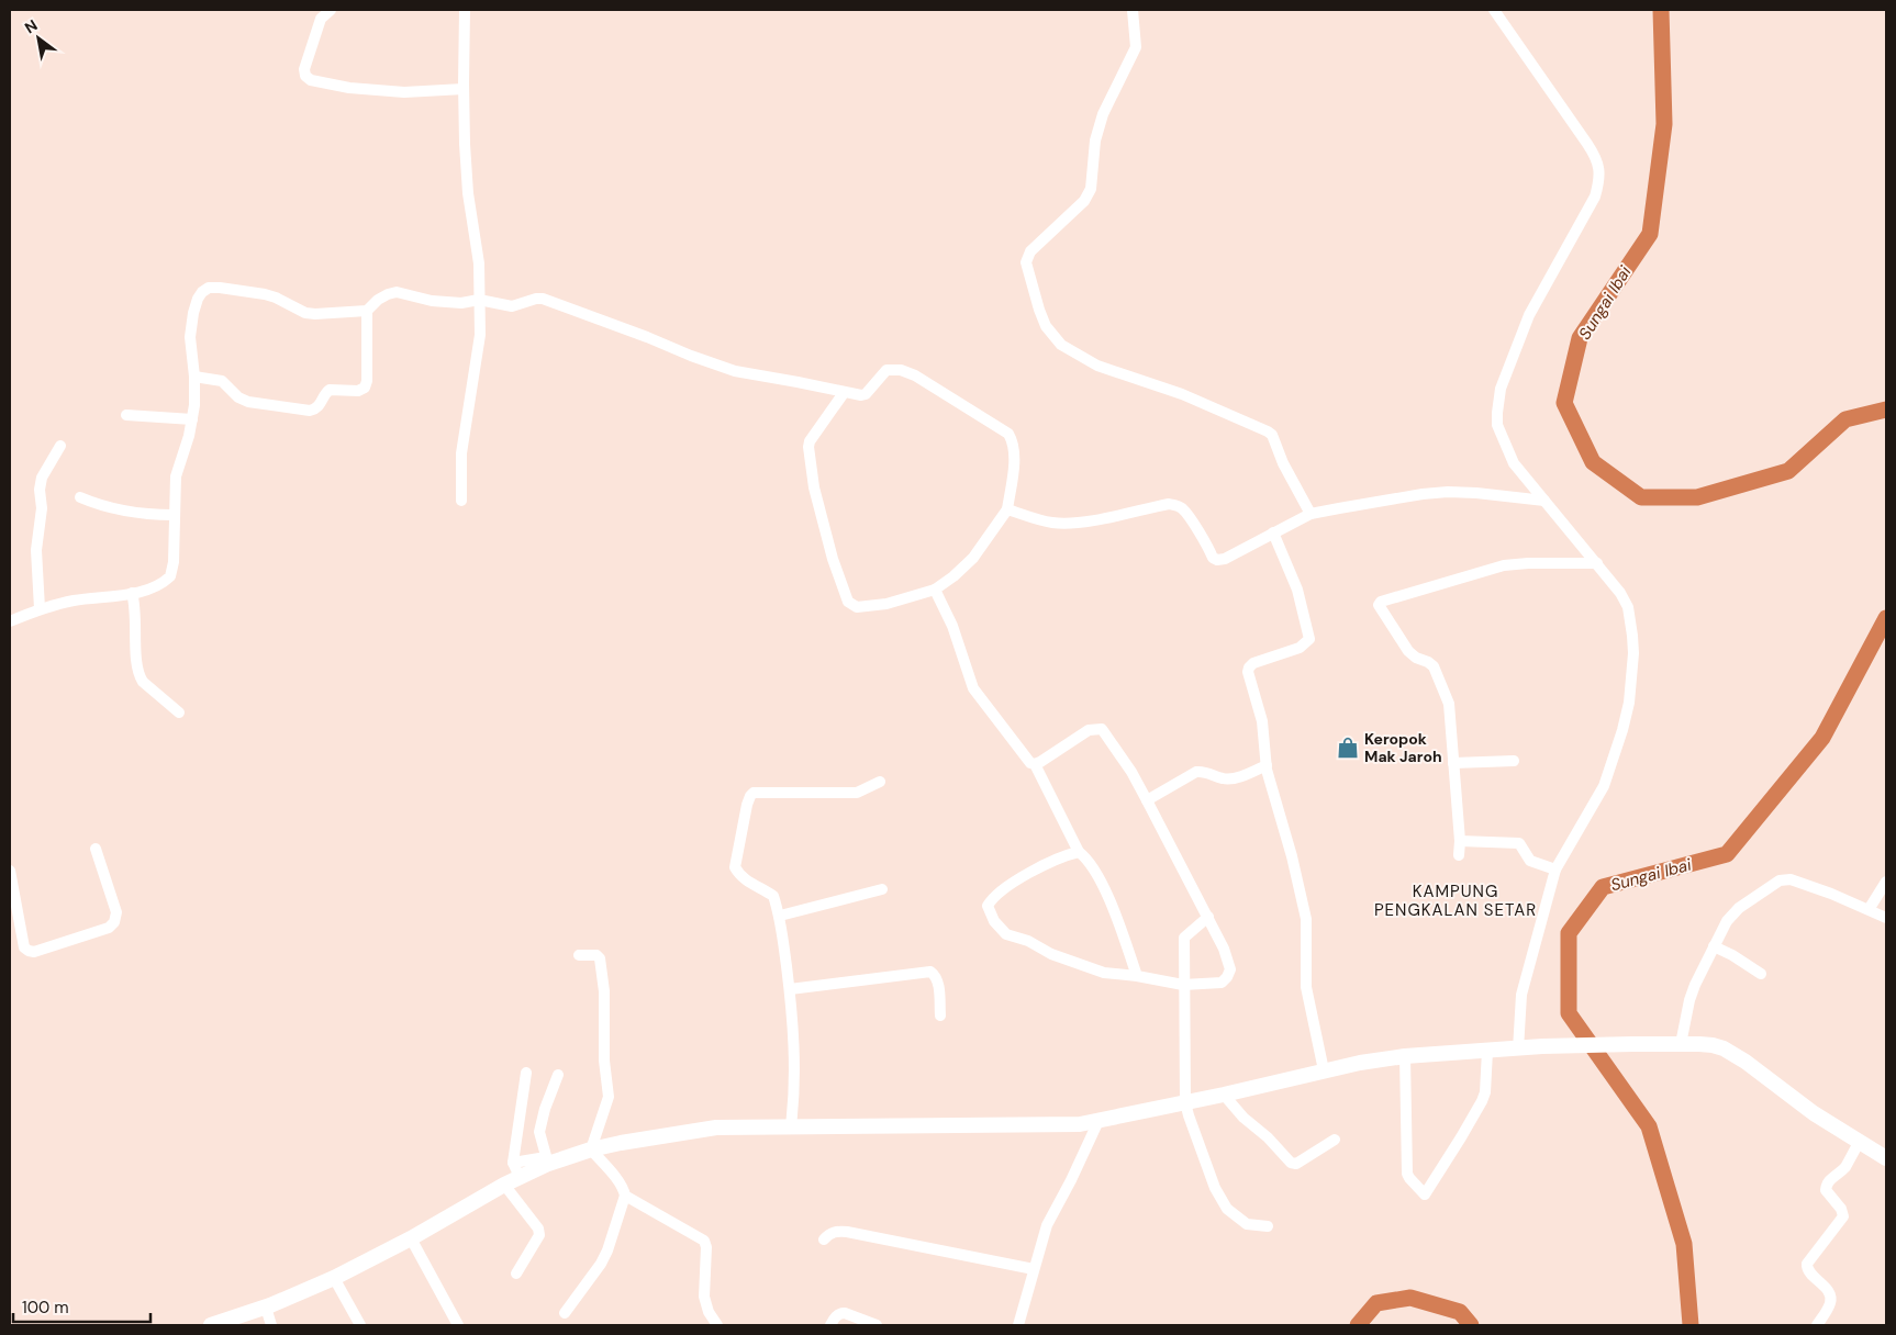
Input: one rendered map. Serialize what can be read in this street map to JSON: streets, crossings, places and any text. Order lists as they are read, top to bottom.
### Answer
{
  "districts": ["KAMPUNG PENGKALAN SETAR"],
  "water": ["Sungai Ibai"],
  "places": {
    "shop": ["Keropok Mak Jaroh"]
  },
  "scale_bar": "100 m",
  "north": "top left"
}
